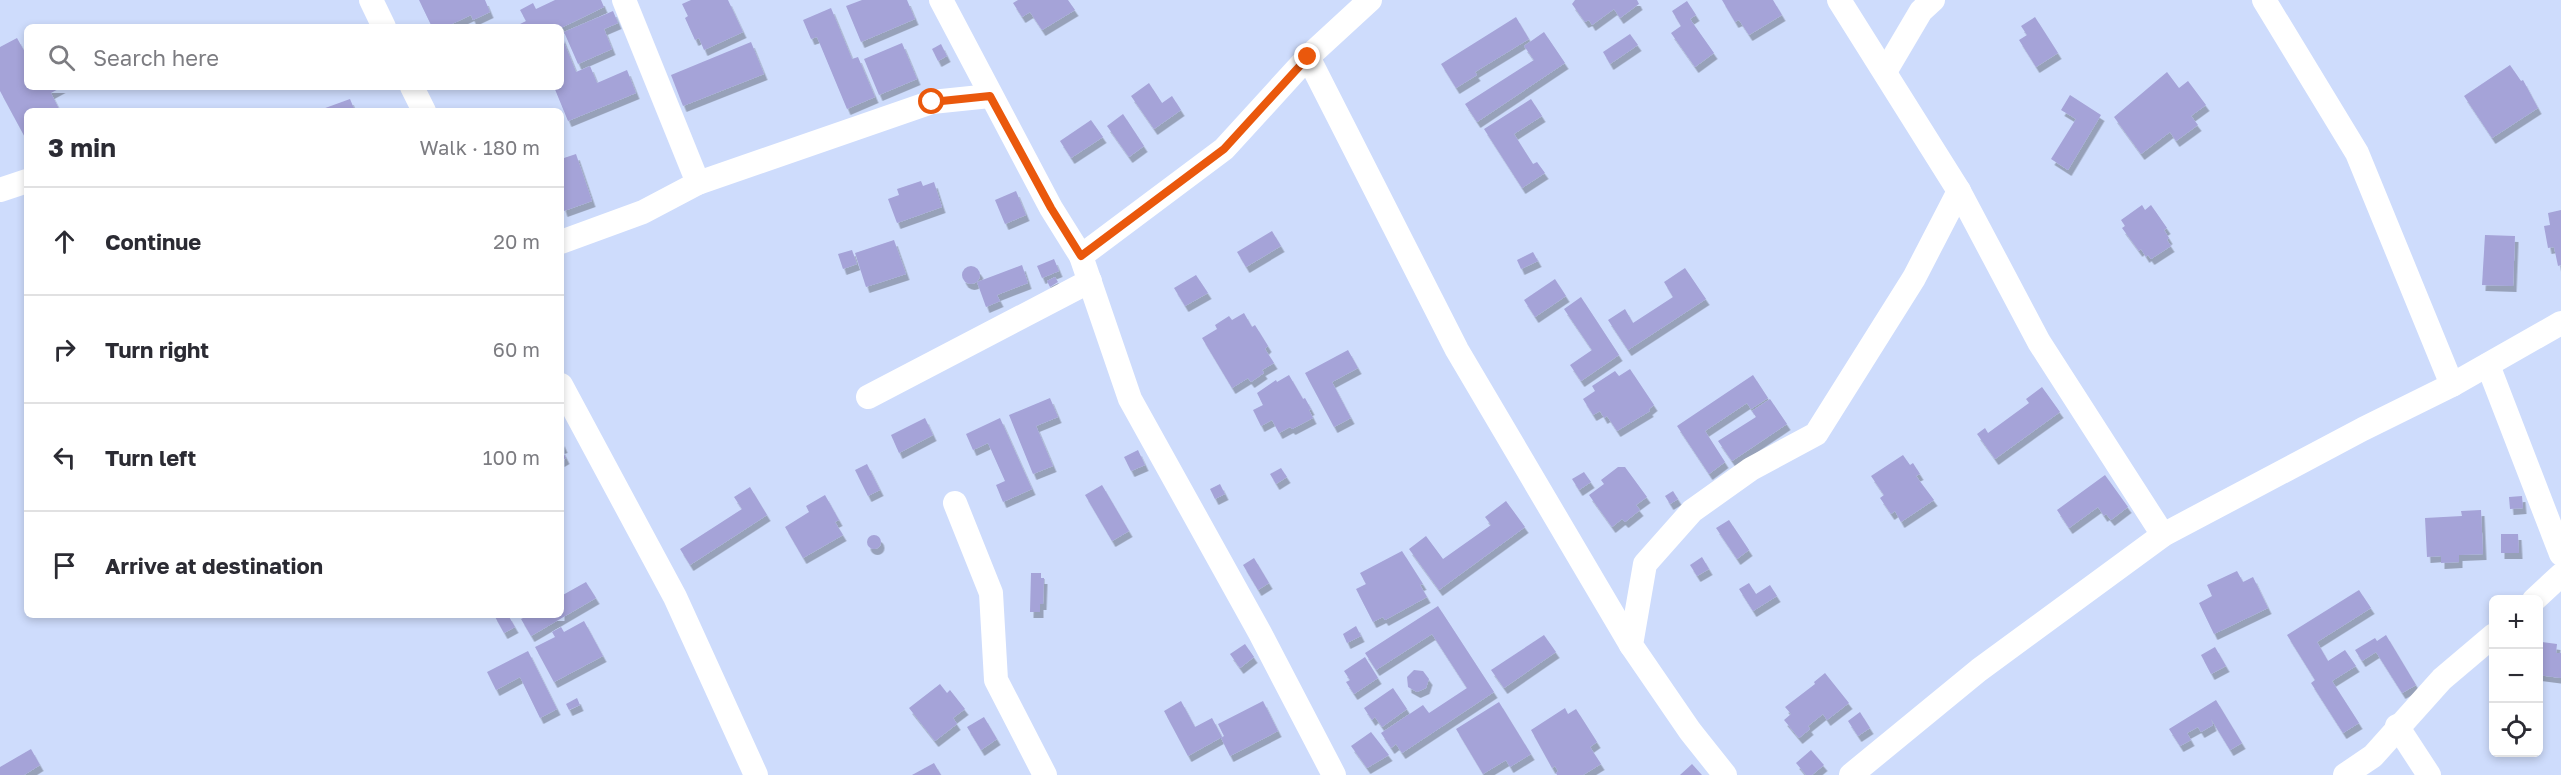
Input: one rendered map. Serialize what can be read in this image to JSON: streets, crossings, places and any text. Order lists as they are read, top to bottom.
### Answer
{
  "page": {
    "search": "Search here",
    "heading": ["3 min", "Walk · 180 m"],
    "list": [
      ["Continue", "20 m"],
      ["Turn right", "60 m"],
      ["Turn left", "100 m"],
      "Arrive at destination"
    ],
    "map_buttons": ["+", "−"]
  }
}
